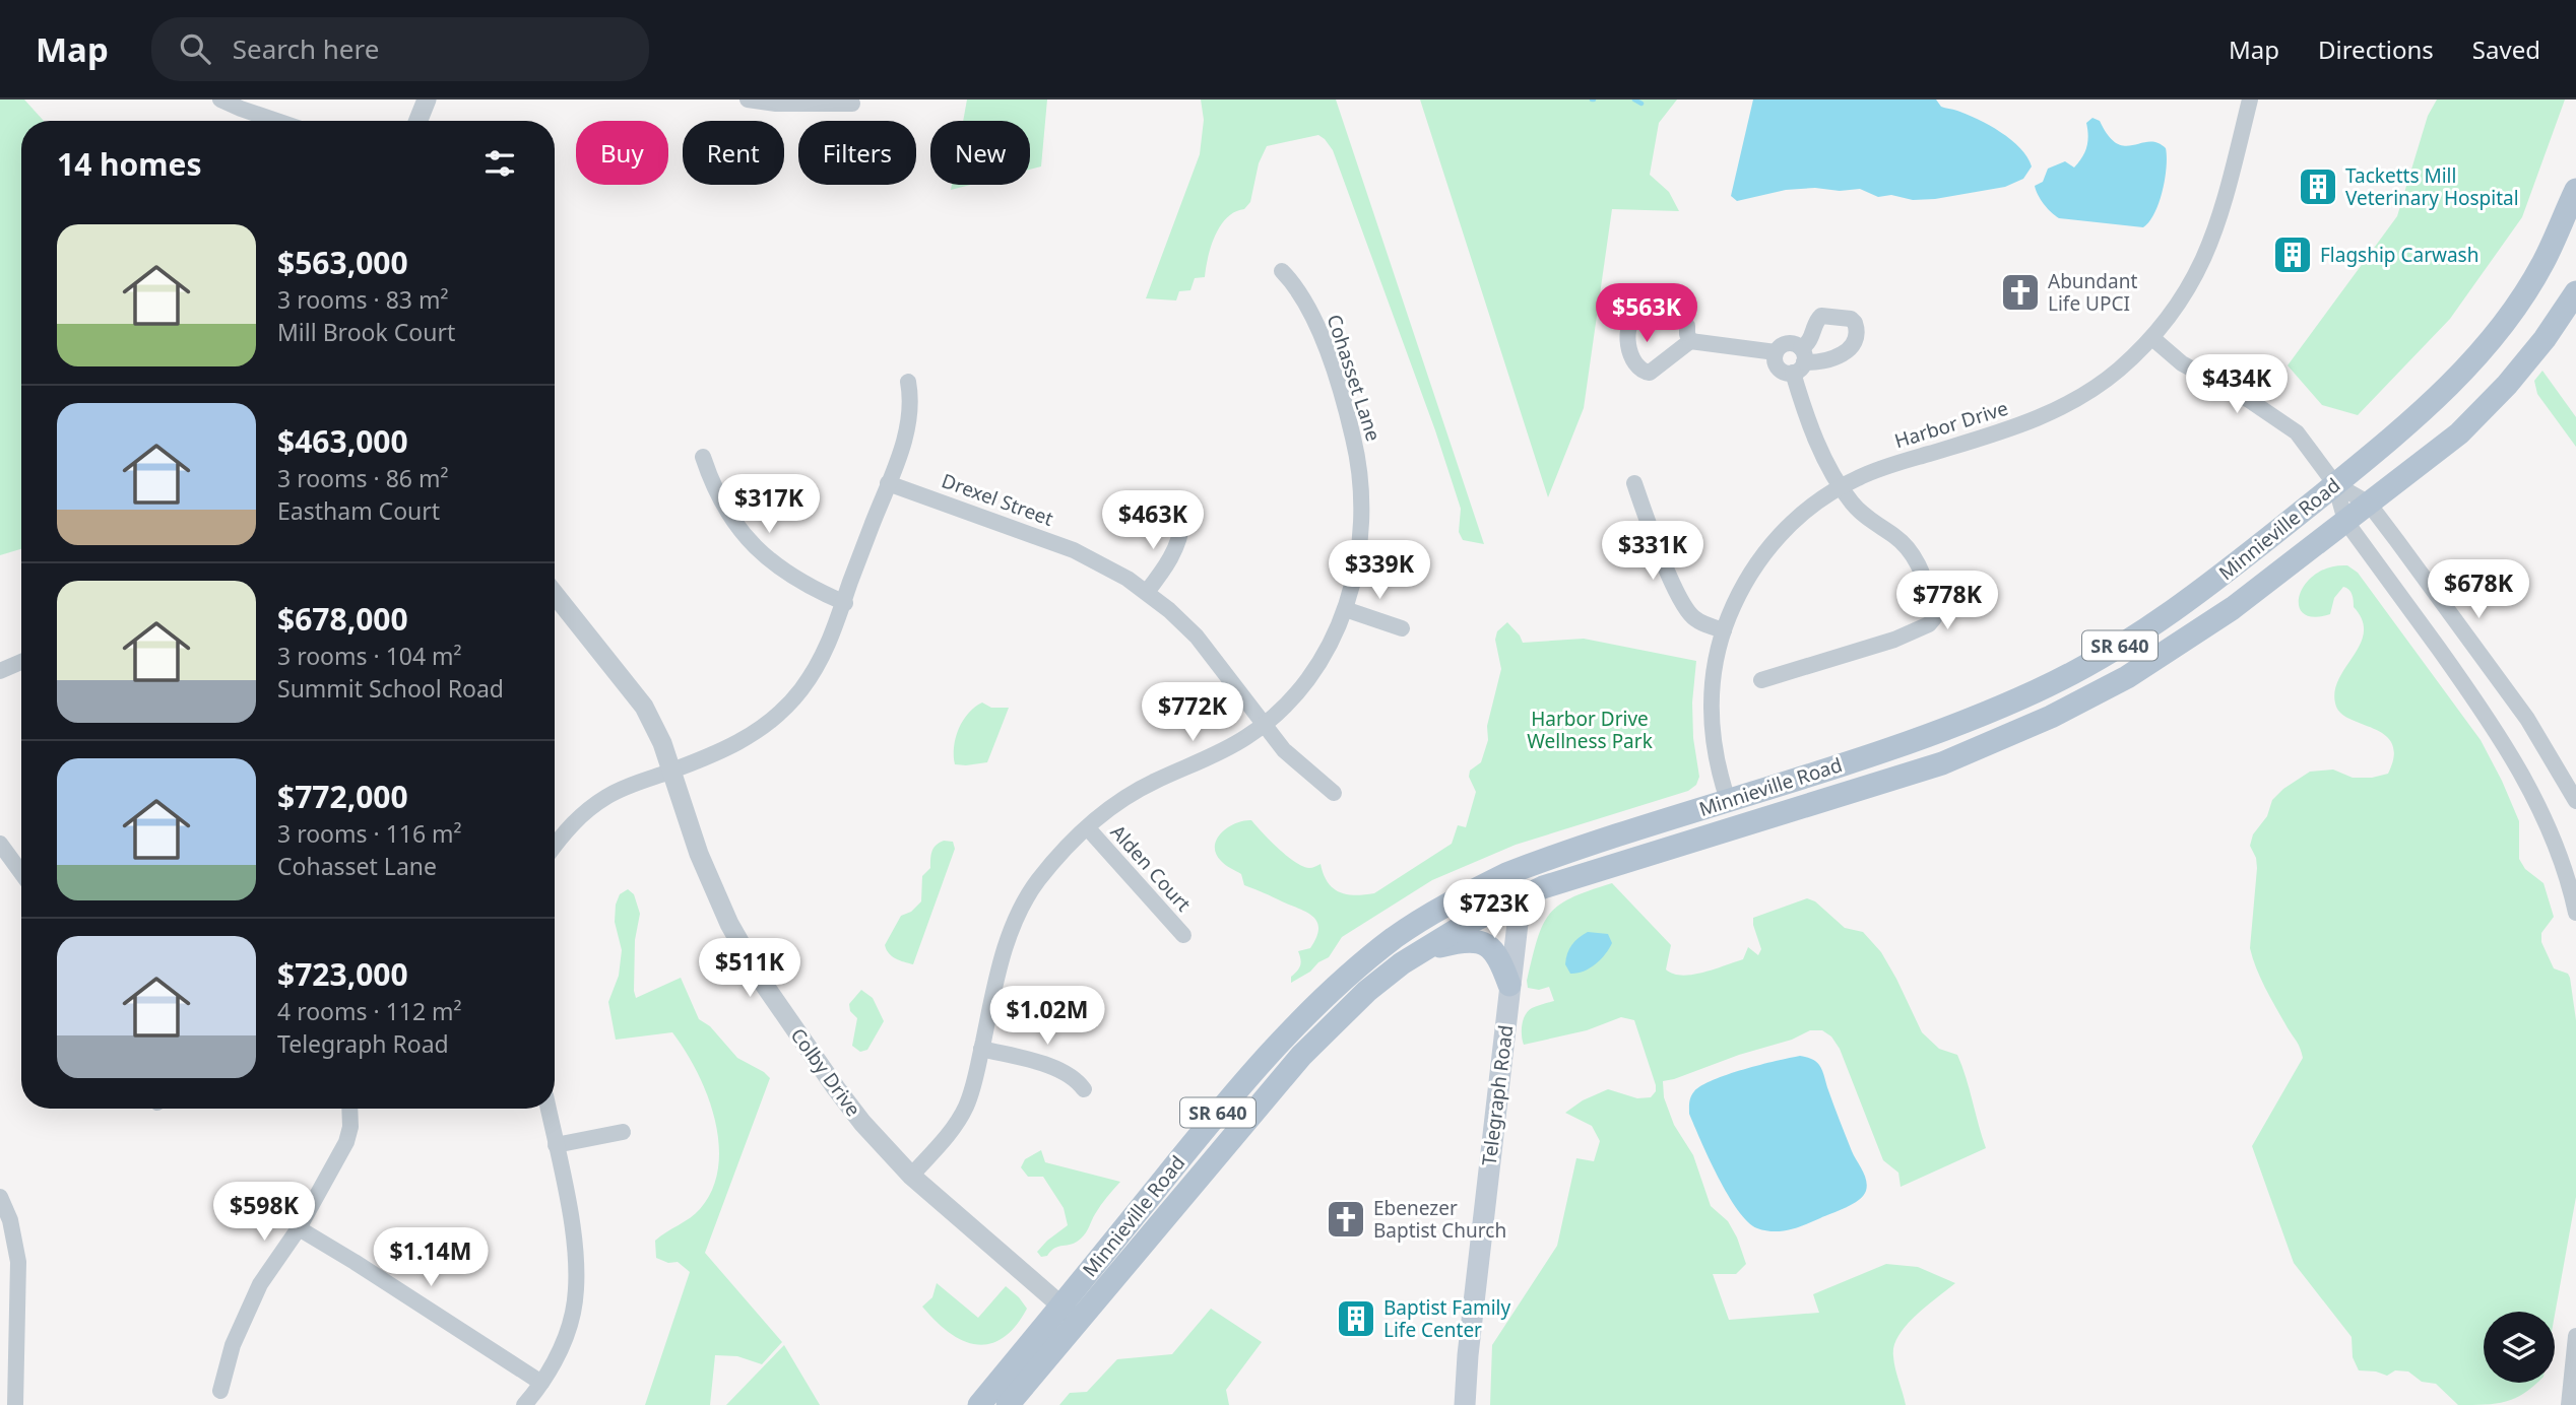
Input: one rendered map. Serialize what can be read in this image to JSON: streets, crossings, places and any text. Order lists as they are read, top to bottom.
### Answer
{
  "streets": {
    "main road": ["Minnieville Road", "SR 640", "Telegraph Road"],
    "street": [
      "Cohasset Lane",
      "Harbor Drive",
      "Drexel Street",
      "Alden Court",
      "Colby Drive"
    ]
  },
  "crossings": [
    ["Cohasset Lane", "Drexel Street"],
    ["Cohasset Lane", "Alden Court"],
    ["Cohasset Lane", "Colby Drive"],
    ["Harbor Drive", "Minnieville Road"],
    ["Minnieville Road", "Colby Drive"],
    ["Minnieville Road", "Telegraph Road"]
  ],
  "parks": ["Harbor Drive Wellness Park"],
  "places": {
    "building": ["Tacketts Mill Veterinary Hospital", "Flagship Carwash", "Baptist Family Life Center"],
    "church": ["Abundant Life UPCI", "Ebenezer Baptist Church"]
  },
  "page": {
    "header": "Map",
    "search": "Search here",
    "nav": ["Map", "Directions", "Saved"],
    "chip": [
      "Buy",
      "Rent",
      "Filters",
      "New"
    ],
    "heading": "14 homes",
    "list": [
      {
        "name": "$563,000",
        "note": "3 rooms · 83 m² · Mill Brook Court"
      },
      {
        "name": "$463,000",
        "note": "3 rooms · 86 m² · Eastham Court"
      },
      {
        "name": "$678,000",
        "note": "3 rooms · 104 m² · Summit School Road"
      },
      {
        "name": "$772,000",
        "note": "3 rooms · 116 m² · Cohasset Lane"
      },
      {
        "name": "$723,000",
        "note": "4 rooms · 112 m² · Telegraph Road"
      }
    ],
    "price": [
      "$563K",
      "$434K",
      "$317K",
      "$463K",
      "$331K",
      "$339K",
      "$678K",
      "$778K",
      "$772K",
      "$723K",
      "$511K",
      "$1.02M",
      "$598K",
      "$1.14M"
    ]
  }
}
